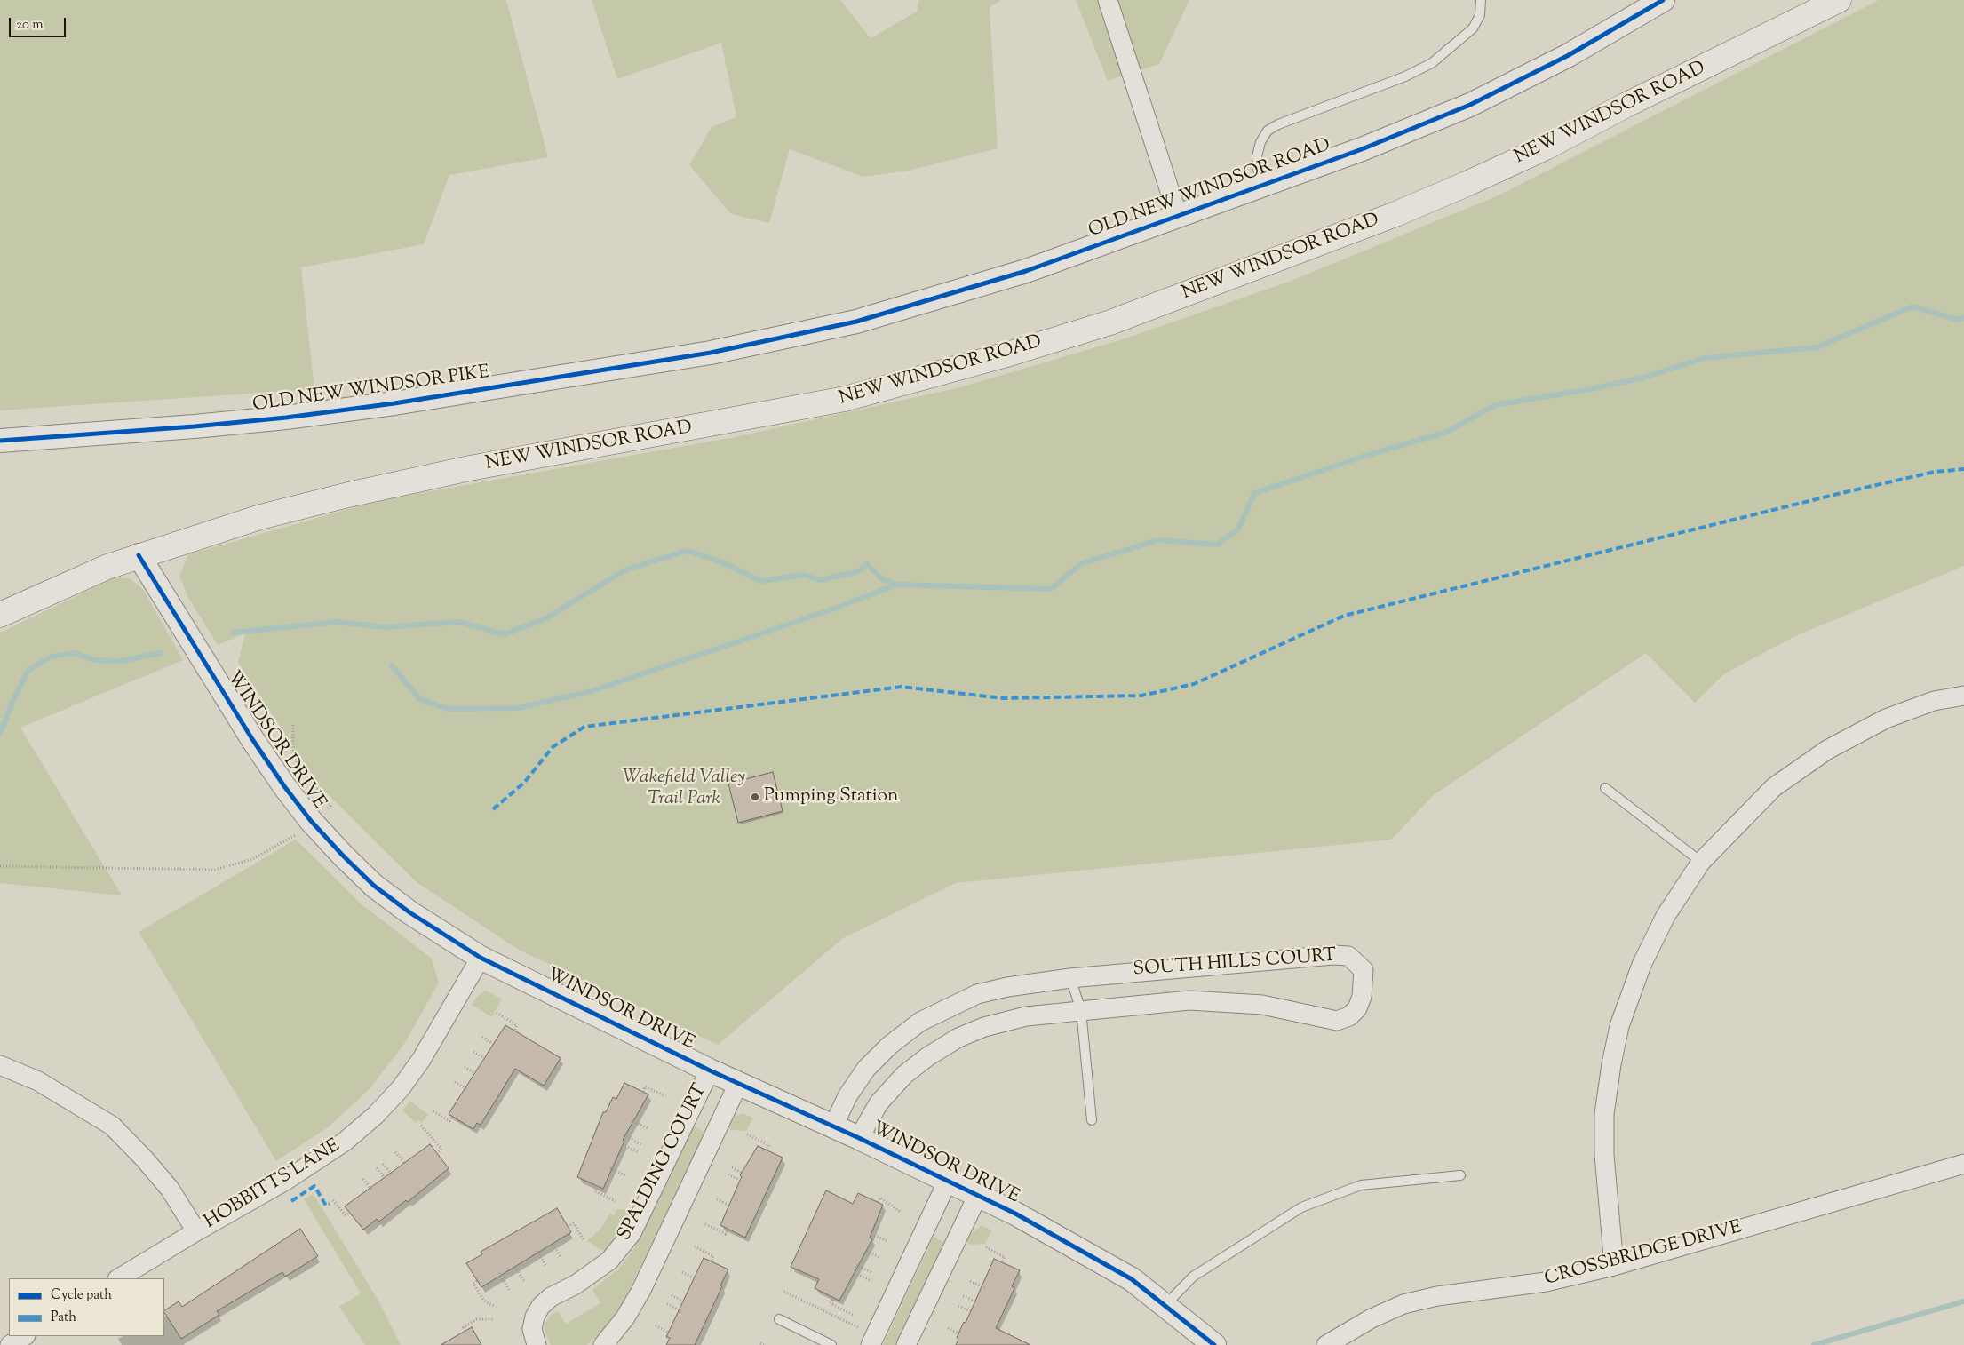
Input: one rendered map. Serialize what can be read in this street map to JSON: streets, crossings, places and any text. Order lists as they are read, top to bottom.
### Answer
{
  "streets": {
    "main road": ["NEW WINDSOR ROAD"],
    "street": [
      "OLD NEW WINDSOR ROAD",
      "OLD NEW WINDSOR PIKE",
      "WINDSOR DRIVE",
      "SOUTH HILLS COURT",
      "SPALDING COURT",
      "HOBBITTS LANE",
      "CROSSBRIDGE DRIVE"
    ]
  },
  "crossings": [
    ["NEW WINDSOR ROAD", "WINDSOR DRIVE"],
    ["OLD NEW WINDSOR ROAD", "OLD NEW WINDSOR PIKE"],
    ["WINDSOR DRIVE", "SOUTH HILLS COURT"],
    ["WINDSOR DRIVE", "SPALDING COURT"],
    ["WINDSOR DRIVE", "HOBBITTS LANE"]
  ],
  "parks": ["Wakefield Valley Trail Park"],
  "places": ["Pumping Station"],
  "legend": ["Cycle path", "Path"],
  "scale_bar": "20 m"
}
